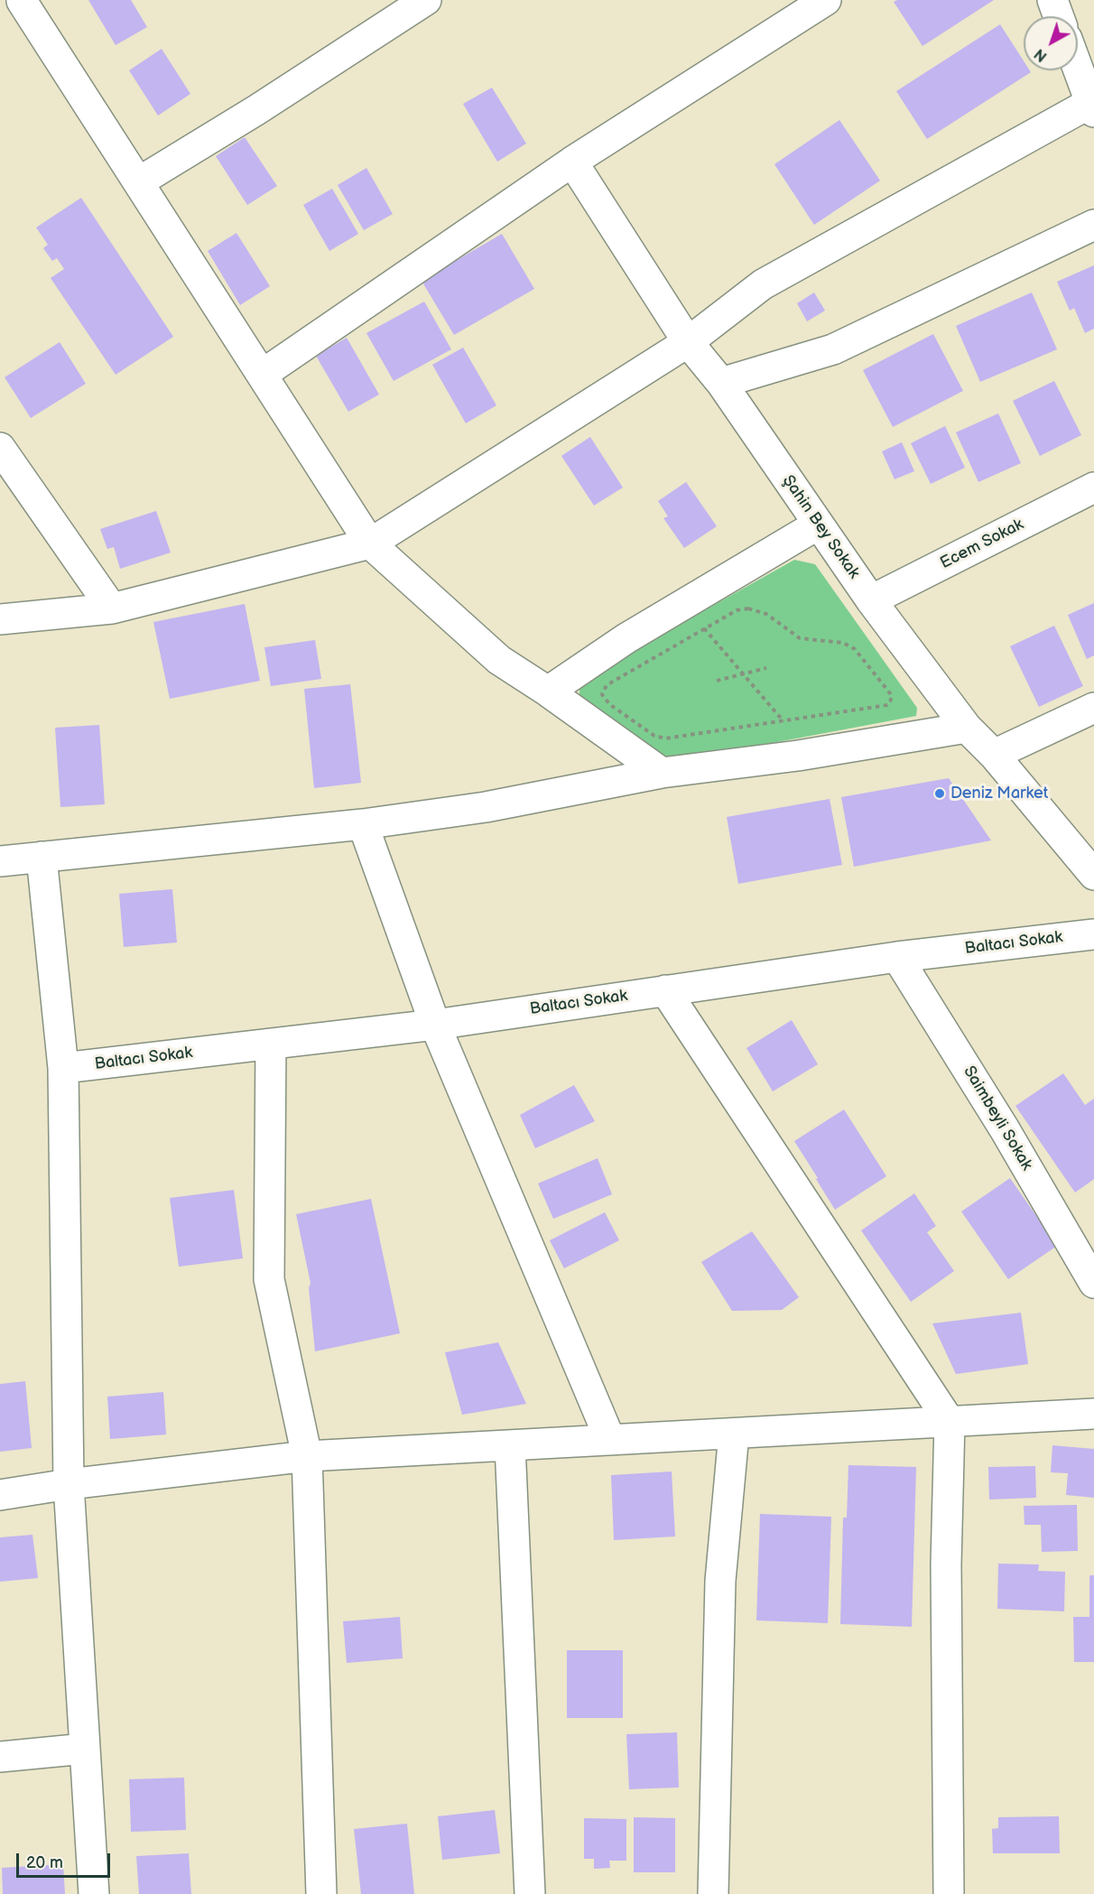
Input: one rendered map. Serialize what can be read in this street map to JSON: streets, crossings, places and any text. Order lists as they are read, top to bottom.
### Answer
{
  "streets": {
    "street": [
      "Şahin Bey Sokak",
      "Ecem Sokak",
      "Baltacı Sokak",
      "Saimbeyli Sokak"
    ]
  },
  "crossings": [
    ["Şahin Bey Sokak", "Ecem Sokak"],
    ["Baltacı Sokak", "Saimbeyli Sokak"]
  ],
  "places": ["Deniz Market"],
  "scale_bar": "20 m",
  "north": "bottom left"
}
